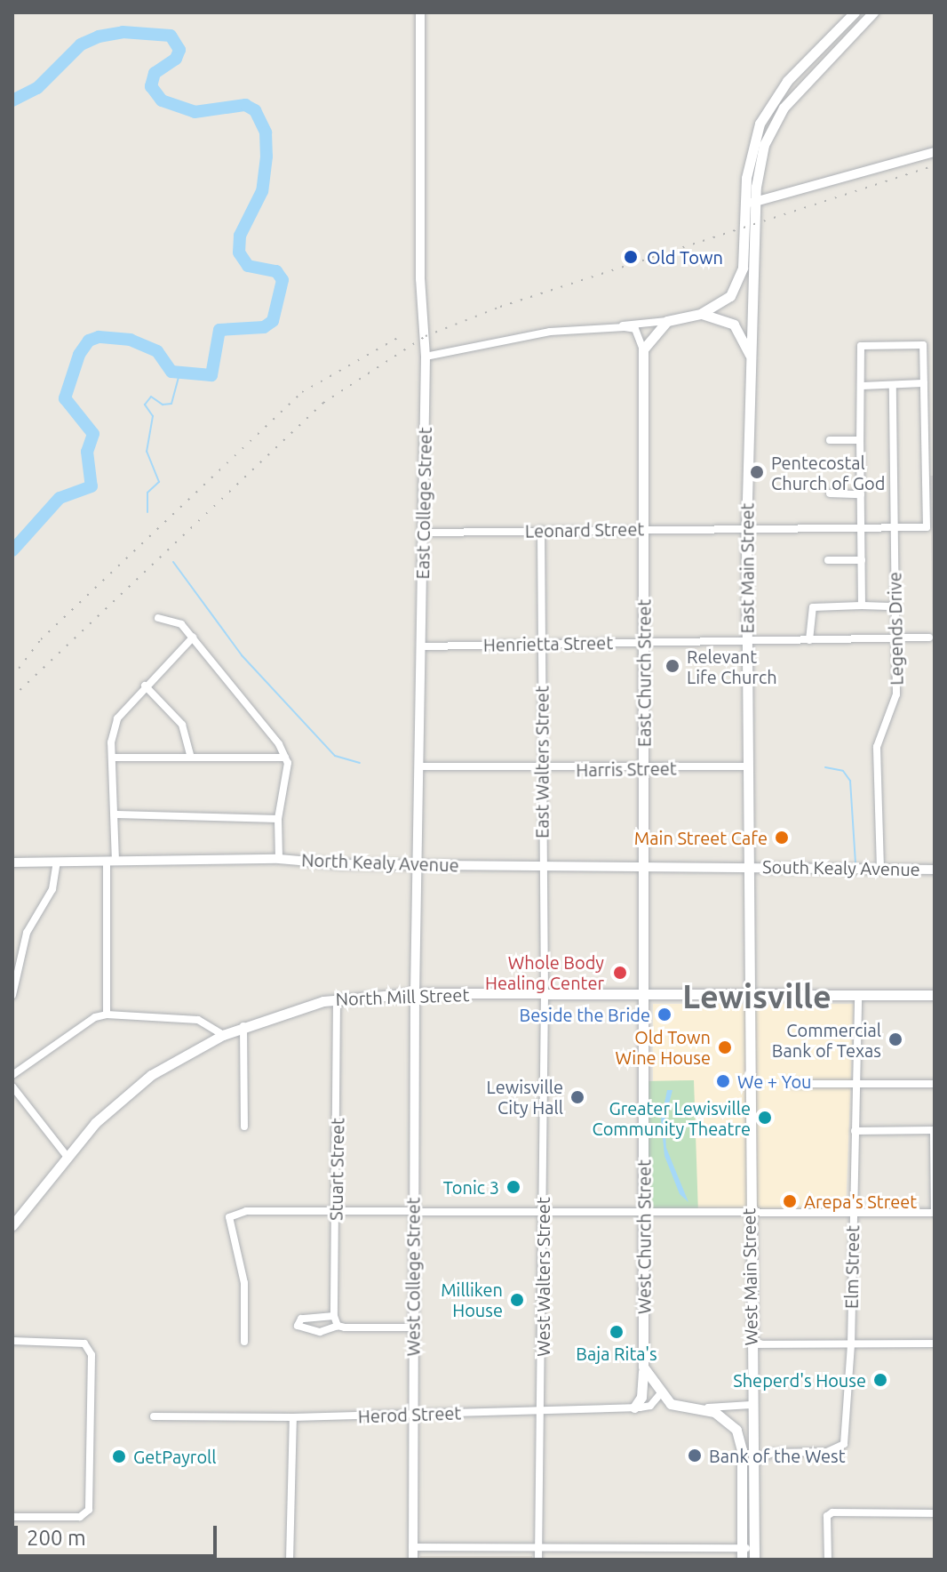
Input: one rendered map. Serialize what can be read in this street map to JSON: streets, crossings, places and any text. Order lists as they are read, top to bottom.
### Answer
{
  "streets": {
    "main road": [
      "East Main Street",
      "East Church Street",
      "North Mill Street",
      "West Church Street",
      "West Main Street"
    ],
    "street": [
      "East College Street",
      "Leonard Street",
      "Legends Drive",
      "Henrietta Street",
      "East Walters Street",
      "Harris Street",
      "North Kealy Avenue",
      "South Kealy Avenue",
      "Stuart Street",
      "Elm Street",
      "West College Street",
      "West Walters Street",
      "Herod Street"
    ]
  },
  "crossings": [
    ["East College Street", "Leonard Street"],
    ["East College Street", "Henrietta Street"],
    ["East College Street", "Harris Street"],
    ["East College Street", "North Kealy Avenue"],
    ["East College Street", "North Mill Street"],
    ["East College Street", "West College Street"],
    ["Leonard Street", "East Main Street"],
    ["Leonard Street", "Legends Drive"],
    ["Leonard Street", "East Church Street"],
    ["Leonard Street", "East Walters Street"],
    ["East Main Street", "Henrietta Street"],
    ["East Main Street", "Harris Street"],
    ["East Main Street", "North Kealy Avenue"],
    ["East Main Street", "South Kealy Avenue"],
    ["East Main Street", "North Mill Street"],
    ["East Main Street", "West Main Street"],
    ["Legends Drive", "Henrietta Street"],
    ["Legends Drive", "South Kealy Avenue"],
    ["Henrietta Street", "East Church Street"],
    ["Henrietta Street", "East Walters Street"],
    ["East Church Street", "Harris Street"],
    ["East Church Street", "North Kealy Avenue"],
    ["East Church Street", "North Mill Street"],
    ["East Church Street", "West Church Street"],
    ["East Walters Street", "Harris Street"],
    ["East Walters Street", "North Kealy Avenue"],
    ["East Walters Street", "North Mill Street"],
    ["East Walters Street", "West Walters Street"],
    ["North Kealy Avenue", "South Kealy Avenue"],
    ["North Mill Street", "Stuart Street"],
    ["North Mill Street", "West Church Street"],
    ["North Mill Street", "Elm Street"],
    ["North Mill Street", "West College Street"],
    ["North Mill Street", "West Walters Street"],
    ["North Mill Street", "West Main Street"],
    ["West Church Street", "Herod Street"],
    ["Elm Street", "West Main Street"],
    ["West College Street", "Herod Street"],
    ["West Walters Street", "Herod Street"]
  ],
  "districts": ["Lewisville"],
  "places": [
    "Old Town",
    "Pentecostal Church of God",
    "Relevant Life Church",
    "Main Street Cafe",
    "Whole Body Healing Center",
    "Beside the Bride",
    "Commercial Bank of Texas",
    "Old Town Wine House",
    "We + You",
    "Lewisville City Hall",
    "Greater Lewisville Community Theatre",
    "Tonic 3",
    "Arepa's Street",
    "Milliken House",
    "Baja Rita's",
    "Sheperd's House",
    "Bank of the West",
    "GetPayroll"
  ],
  "scale_bar": "200 m"
}
